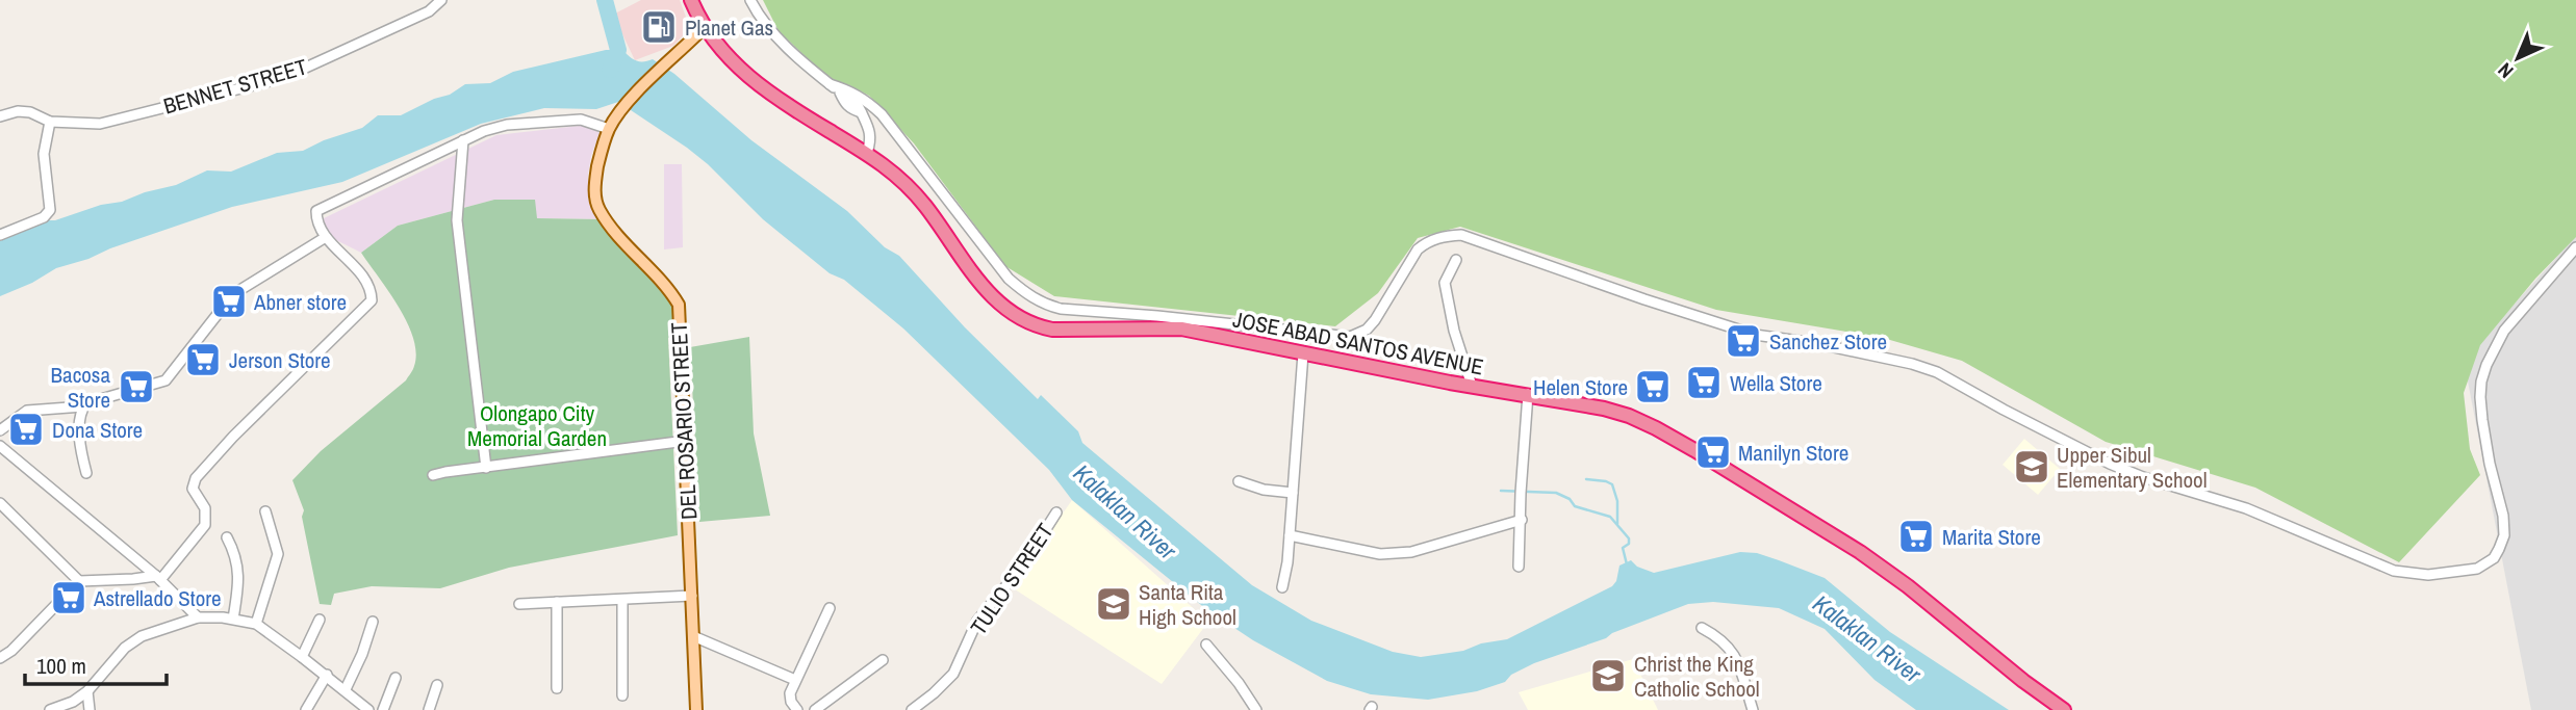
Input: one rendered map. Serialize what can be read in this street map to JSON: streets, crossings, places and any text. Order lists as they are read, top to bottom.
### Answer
{
  "streets": {
    "highway": ["JOSE ABAD SANTOS AVENUE"],
    "main road": ["DEL ROSARIO STREET"],
    "street": ["BENNET STREET", "TULIO STREET"]
  },
  "crossings": [
    ["JOSE ABAD SANTOS AVENUE", "DEL ROSARIO STREET"]
  ],
  "water": ["Kalaklan River"],
  "parks": ["Olongapo City Memorial Garden"],
  "places": {
    "fuel station": ["Planet Gas"],
    "supermarket": [
      "Abner store",
      "Sanchez Store",
      "Jerson Store",
      "Wella Store",
      "Bacosa Store",
      "Helen Store",
      "Dona Store",
      "Manilyn Store",
      "Marita Store",
      "Astrellado Store"
    ],
    "school or university": ["Upper Sibul Elementary School", "Santa Rita High School", "Christ the King Catholic School"]
  },
  "scale_bar": "100 m",
  "north": "bottom left"
}
